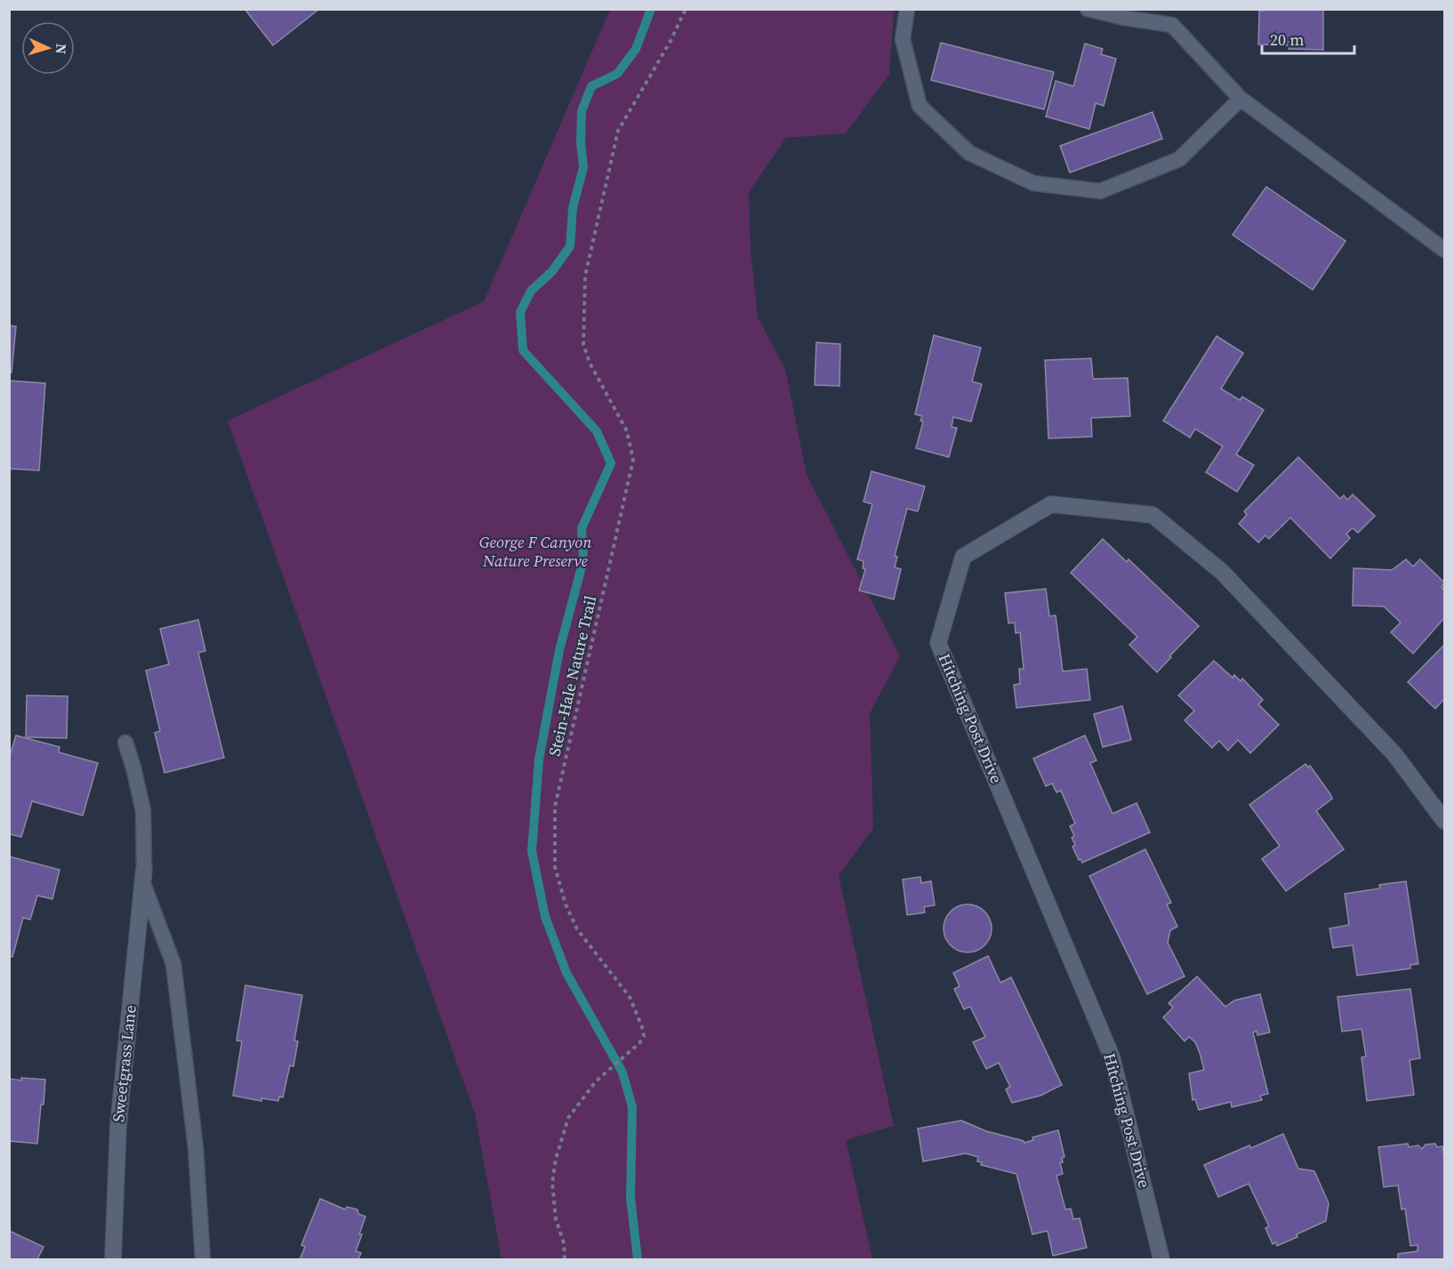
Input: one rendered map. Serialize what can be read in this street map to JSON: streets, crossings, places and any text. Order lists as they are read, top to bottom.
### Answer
{
  "streets": {
    "street": ["Hitching Post Drive", "Sweetgrass Lane"],
    "path": ["Stein-Hale Nature Trail"]
  },
  "parks": ["George F Canyon Nature Preserve"],
  "scale_bar": "20 m",
  "north": "right"
}
